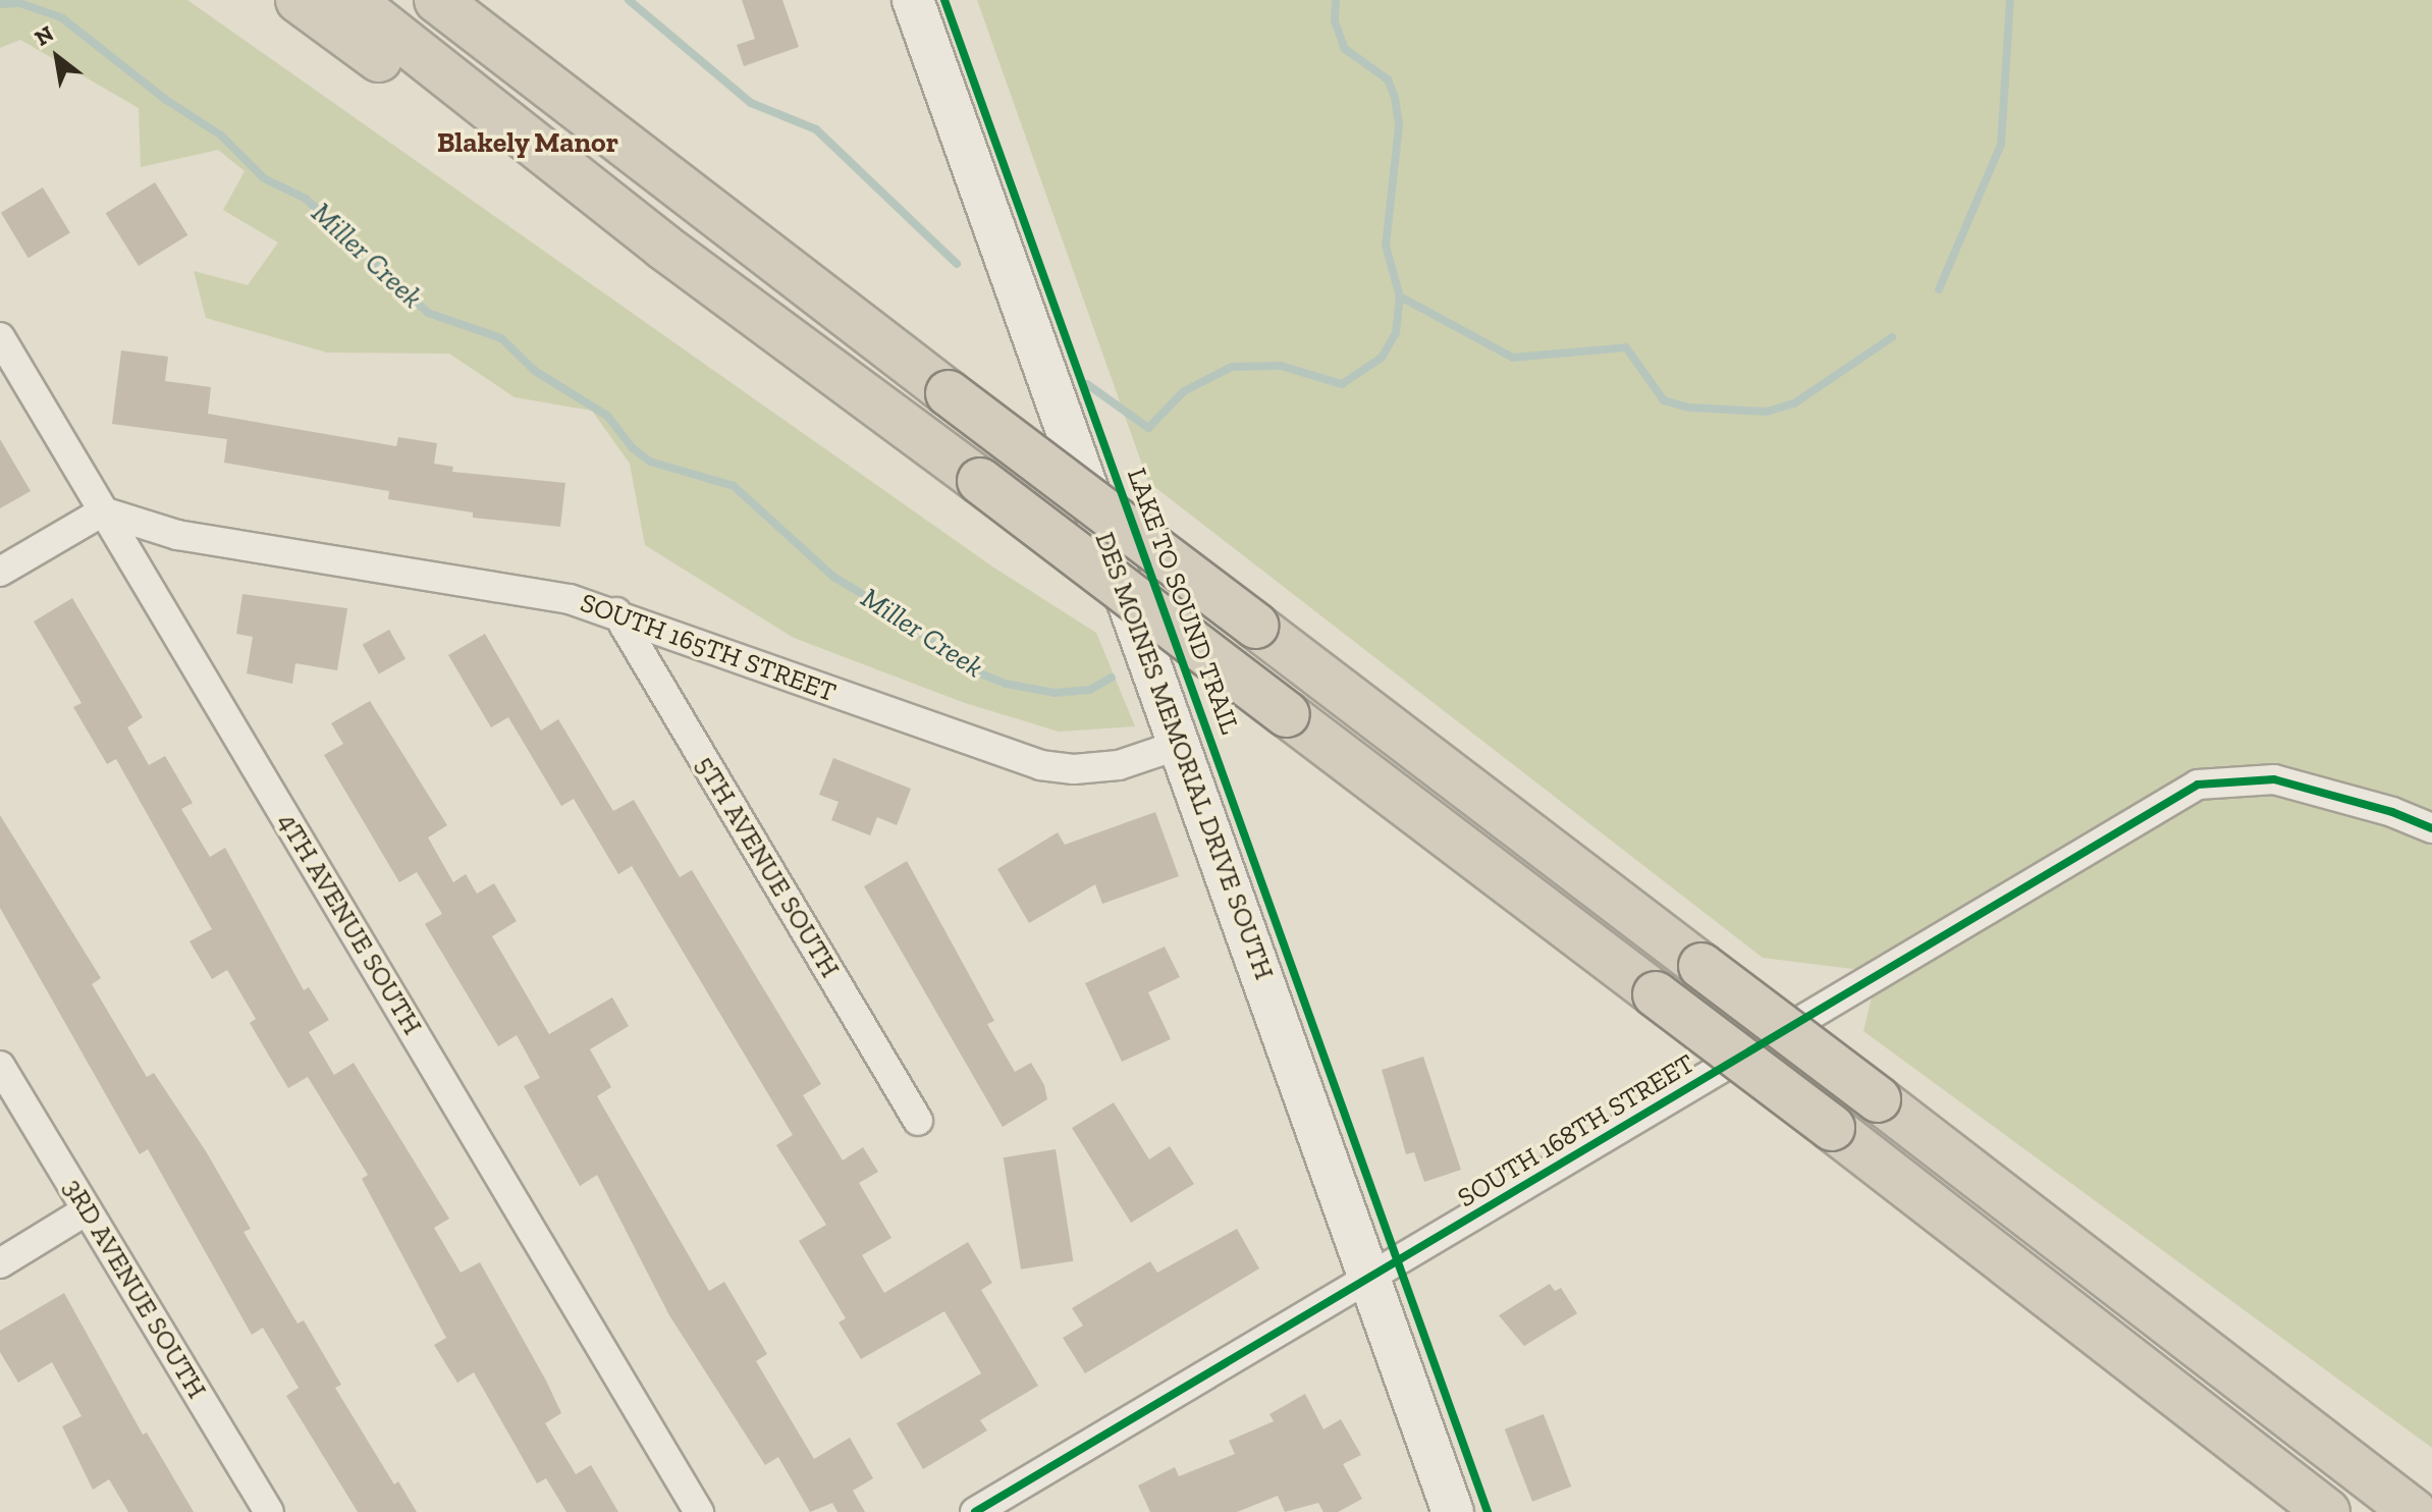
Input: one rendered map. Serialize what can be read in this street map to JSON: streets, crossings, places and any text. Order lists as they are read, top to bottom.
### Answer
{
  "streets": {
    "main road": ["DES MOINES MEMORIAL DRIVE SOUTH"],
    "street": [
      "SOUTH 165TH STREET",
      "5TH AVENUE SOUTH",
      "4TH AVENUE SOUTH",
      "SOUTH 168TH STREET",
      "3RD AVENUE SOUTH"
    ],
    "cycle path": ["LAKE TO SOUND TRAIL"]
  },
  "crossings": [
    ["SOUTH 165TH STREET", "DES MOINES MEMORIAL DRIVE SOUTH"],
    ["SOUTH 165TH STREET", "5TH AVENUE SOUTH"],
    ["SOUTH 165TH STREET", "4TH AVENUE SOUTH"],
    ["DES MOINES MEMORIAL DRIVE SOUTH", "SOUTH 168TH STREET"]
  ],
  "districts": ["Blakely Manor"],
  "water": ["Miller Creek"],
  "north": "top left"
}
